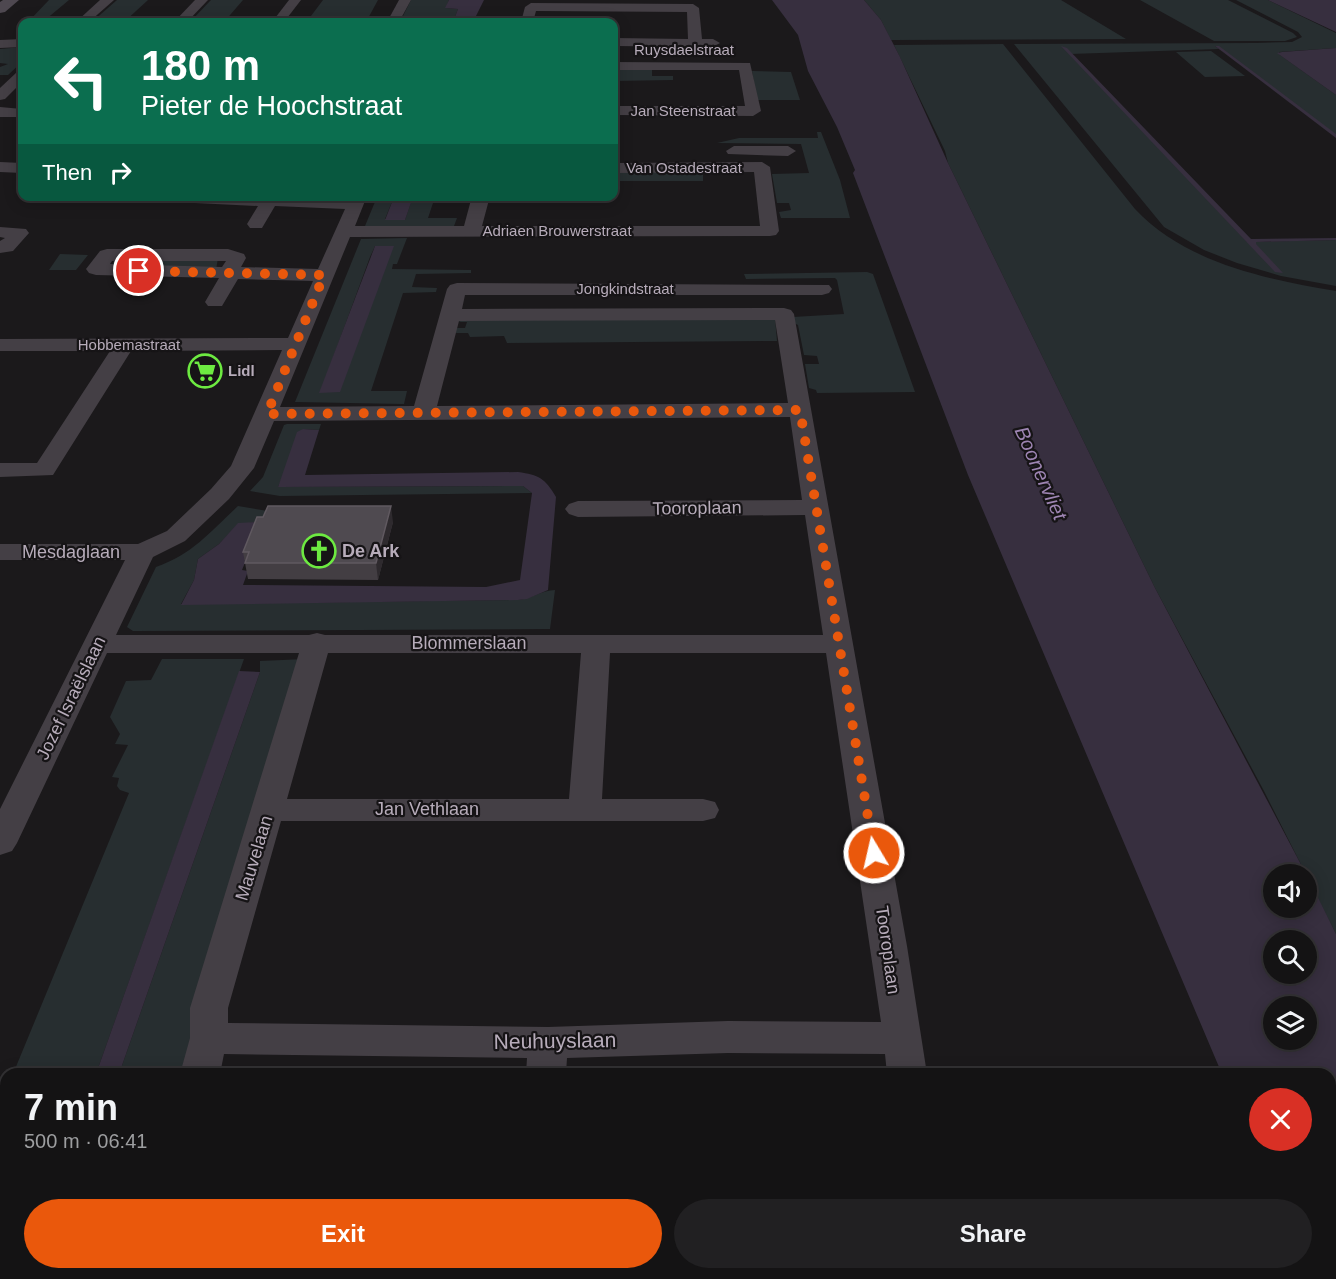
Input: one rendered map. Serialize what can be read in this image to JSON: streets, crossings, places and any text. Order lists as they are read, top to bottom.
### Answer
{
  "streets": {
    "street": [
      "Ruysdaelstraat",
      "Jan Steenstraat",
      "Van Ostadestraat",
      "Adriaen Brouwerstraat",
      "Jongkindstraat",
      "Hobbemastraat",
      "Tooroplaan",
      "Mesdaglaan",
      "Blommerslaan",
      "Jozef Israëlslaan",
      "Jan Vethlaan",
      "Mauvelaan",
      "Neuhuyslaan"
    ]
  },
  "crossings": [
    ["Ruysdaelstraat", "Jan Steenstraat"],
    ["Van Ostadestraat", "Adriaen Brouwerstraat"],
    ["Jongkindstraat", "Tooroplaan"],
    ["Tooroplaan", "Blommerslaan"],
    ["Tooroplaan", "Neuhuyslaan"],
    ["Mesdaglaan", "Jozef Israëlslaan"],
    ["Blommerslaan", "Jozef Israëlslaan"],
    ["Blommerslaan", "Mauvelaan"],
    ["Jan Vethlaan", "Mauvelaan"],
    ["Mauvelaan", "Neuhuyslaan"]
  ],
  "water": ["Boonervliet"],
  "places": {
    "supermarket": ["Lidl"],
    "church": ["De Ark"]
  },
  "page": {
    "turn": ["180 m", "Pieter de Hoochstraat"],
    "then": "Then",
    "heading": ["7 min", "500 m · 06:41"],
    "buttons": ["Exit", "Share"]
  }
}
